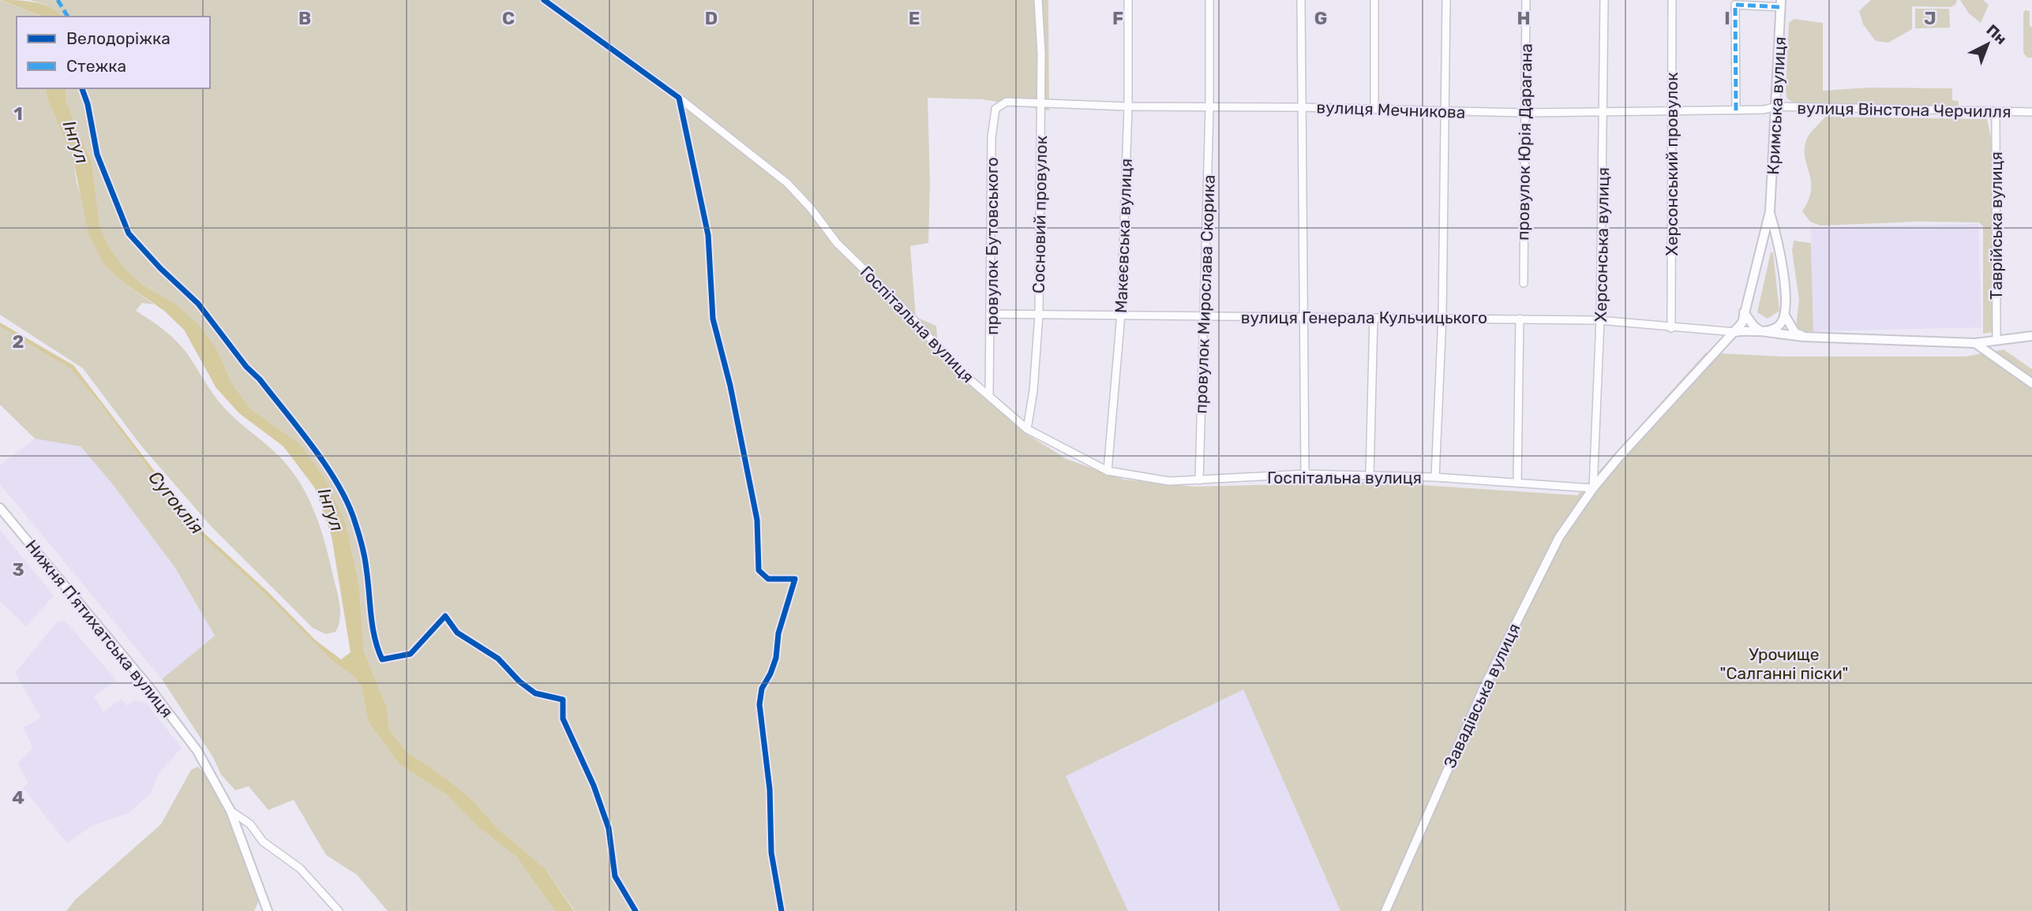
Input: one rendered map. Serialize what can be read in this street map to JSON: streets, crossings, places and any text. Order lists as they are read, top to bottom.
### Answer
{
  "streets": {
    "street": [
      "Кримська вулиця",
      "вулиця Мечникова",
      "вулиця Вінстона Черчилля",
      "провулок Юрія Дарагана",
      "Херсонський провулок",
      "Сосновий провулок",
      "Таврійська вулиця",
      "Макеєвська вулиця",
      "Херсонська вулиця",
      "провулок Бутовського",
      "провулок Мирослава Скорика",
      "вулиця Генерала Кульчицького",
      "Госпітальна вулиця",
      "Нижня Пʼятихатська вулиця",
      "Завадівська вулиця"
    ]
  },
  "crossings": [
    ["Кримська вулиця", "вулиця Мечникова"],
    ["Кримська вулиця", "вулиця Вінстона Черчилля"],
    ["Кримська вулиця", "Херсонська вулиця"],
    ["Кримська вулиця", "вулиця Генерала Кульчицького"],
    ["Кримська вулиця", "Госпітальна вулиця"],
    ["Кримська вулиця", "Завадівська вулиця"],
    ["вулиця Мечникова", "вулиця Вінстона Черчилля"],
    ["вулиця Мечникова", "провулок Юрія Дарагана"],
    ["вулиця Мечникова", "Херсонський провулок"],
    ["вулиця Мечникова", "Сосновий провулок"],
    ["вулиця Мечникова", "Макеєвська вулиця"],
    ["вулиця Мечникова", "Херсонська вулиця"],
    ["вулиця Мечникова", "провулок Бутовського"],
    ["вулиця Мечникова", "провулок Мирослава Скорика"],
    ["вулиця Вінстона Черчилля", "Таврійська вулиця"],
    ["Херсонський провулок", "вулиця Генерала Кульчицького"],
    ["Сосновий провулок", "вулиця Генерала Кульчицького"],
    ["Сосновий провулок", "Госпітальна вулиця"],
    ["Макеєвська вулиця", "вулиця Генерала Кульчицького"],
    ["Макеєвська вулиця", "Госпітальна вулиця"],
    ["Херсонська вулиця", "вулиця Генерала Кульчицького"],
    ["Херсонська вулиця", "Госпітальна вулиця"],
    ["Херсонська вулиця", "Завадівська вулиця"],
    ["провулок Бутовського", "вулиця Генерала Кульчицького"],
    ["провулок Бутовського", "Госпітальна вулиця"],
    ["провулок Мирослава Скорика", "вулиця Генерала Кульчицького"],
    ["провулок Мирослава Скорика", "Госпітальна вулиця"],
    ["Госпітальна вулиця", "Завадівська вулиця"]
  ],
  "water": ["Інгул", "Сугоклія"],
  "parks": ["Урочище \"Салганні піски\""],
  "legend": ["Велодоріжка", "Стежка"],
  "north": "top right",
  "grid": {
    "columns": [
      "B",
      "C",
      "D",
      "E",
      "F",
      "G",
      "H",
      "I",
      "J"
    ],
    "rows": [
      "1",
      "2",
      "3",
      "4"
    ]
  }
}
